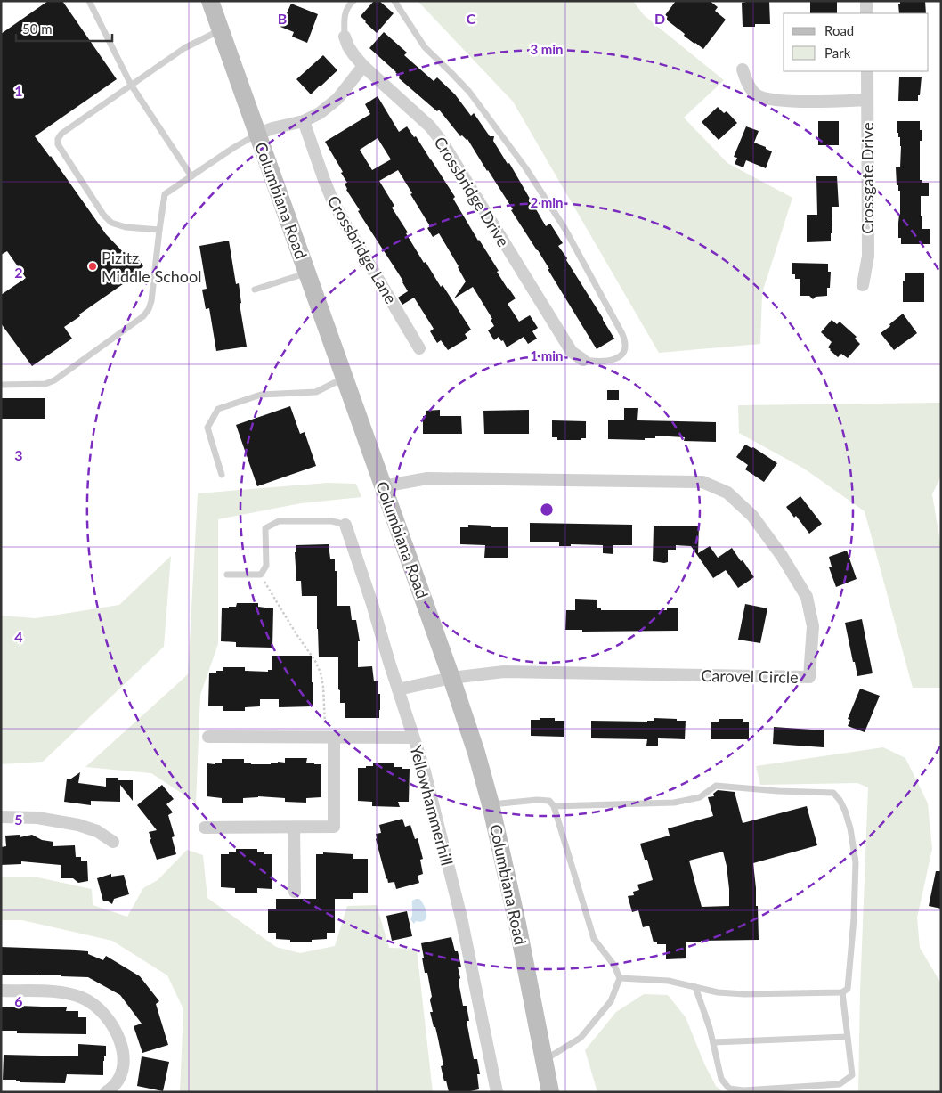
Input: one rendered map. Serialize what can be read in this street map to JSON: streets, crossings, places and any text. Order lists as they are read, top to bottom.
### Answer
{
  "streets": {
    "main road": ["Columbiana Road"],
    "street": [
      "Crossgate Drive",
      "Crossbridge Drive",
      "Crossbridge Lane",
      "Carovel Circle",
      "Yellowhammerhill"
    ]
  },
  "crossings": [
    ["Columbiana Road", "Carovel Circle"]
  ],
  "places": ["Pizitz Middle School"],
  "legend": ["Road", "Park"],
  "scale_bar": "50 m",
  "grid": {
    "columns": ["B", "C", "D"],
    "rows": [
      "1",
      "2",
      "3",
      "4",
      "5",
      "6"
    ]
  },
  "rings": ["3 min", "2 min", "1 min"]
}
